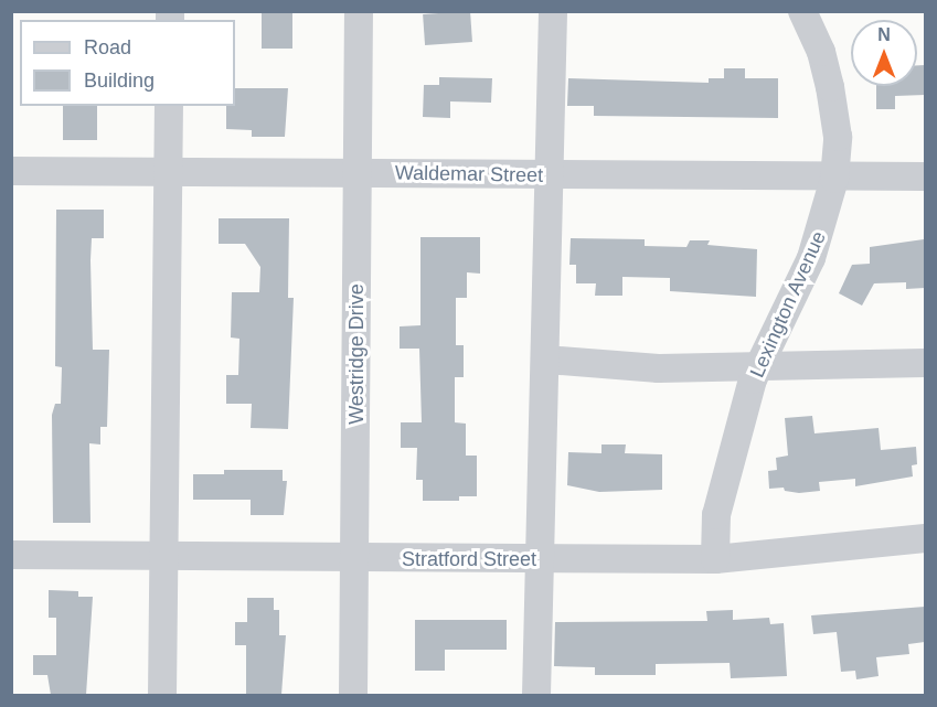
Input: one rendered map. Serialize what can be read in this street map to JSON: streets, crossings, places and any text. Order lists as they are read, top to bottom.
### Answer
{
  "streets": {
    "street": [
      "Waldemar Street",
      "Lexington Avenue",
      "Westridge Drive",
      "Stratford Street"
    ]
  },
  "crossings": [
    ["Waldemar Street", "Lexington Avenue"],
    ["Waldemar Street", "Westridge Drive"],
    ["Lexington Avenue", "Stratford Street"],
    ["Westridge Drive", "Stratford Street"]
  ],
  "legend": ["Road", "Building"],
  "north": "top"
}
